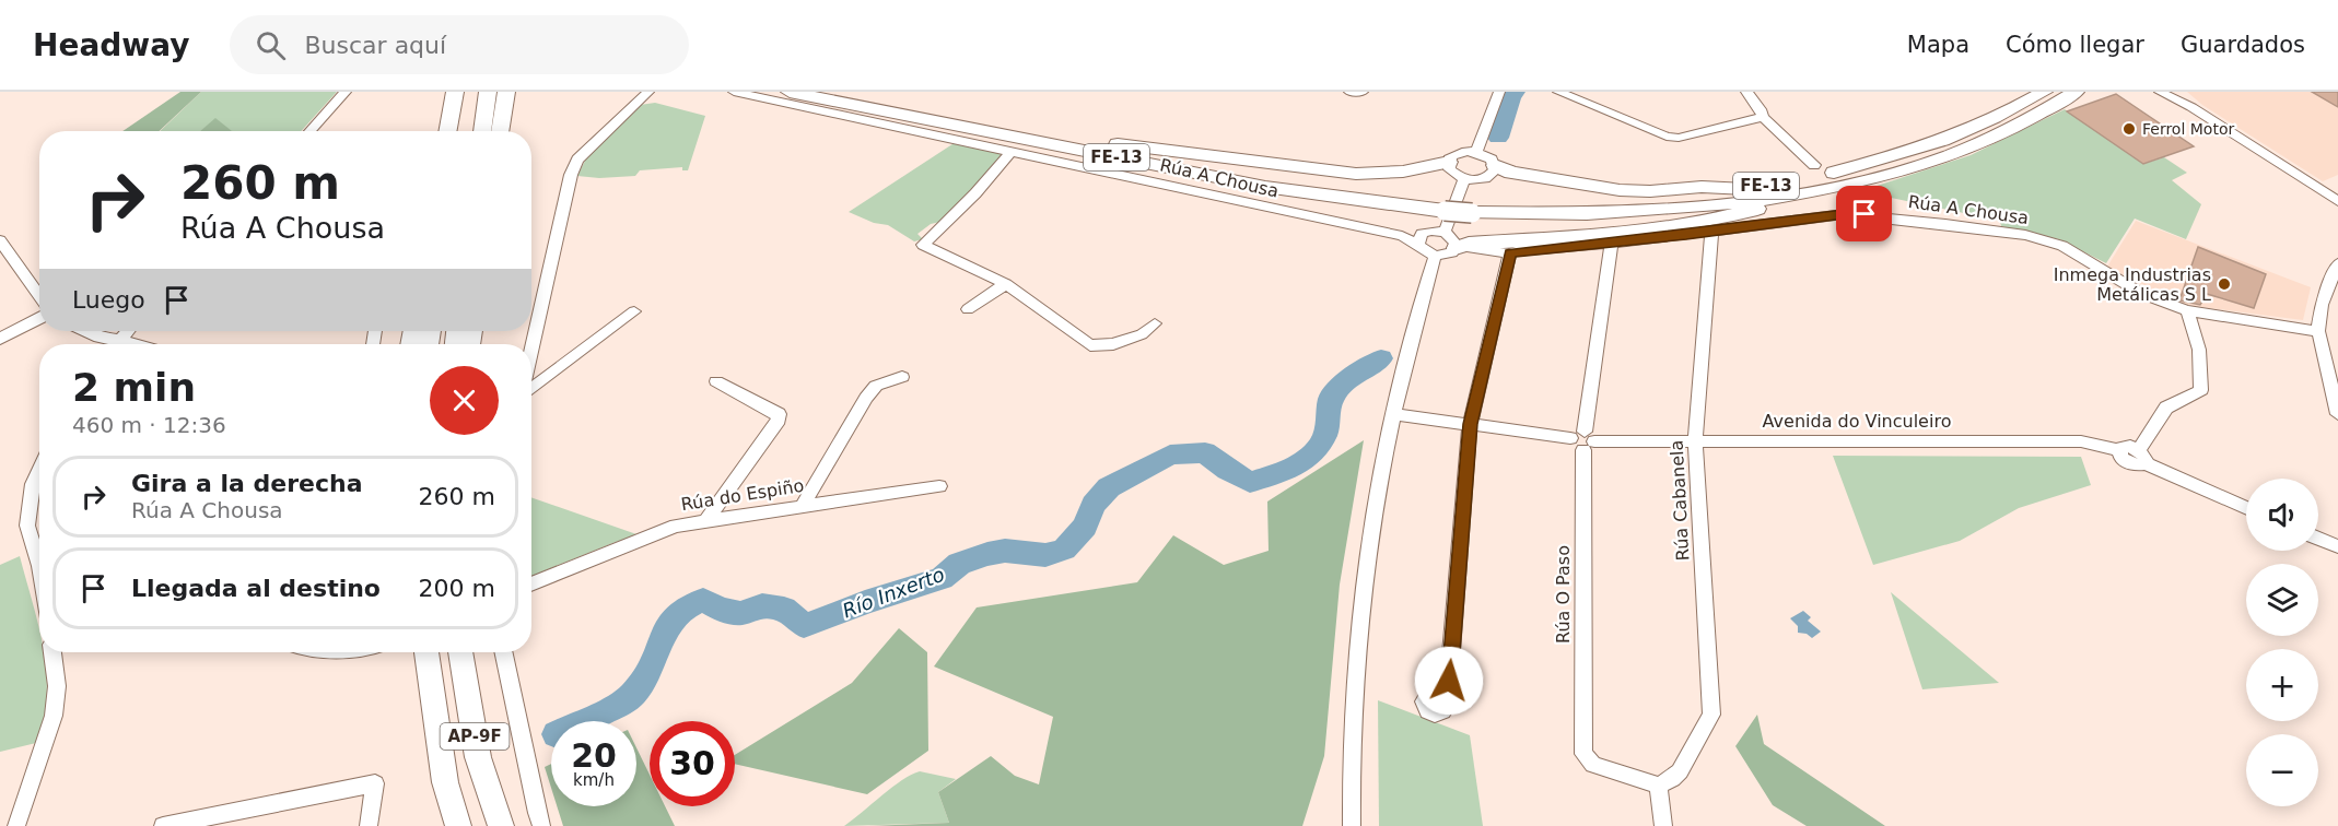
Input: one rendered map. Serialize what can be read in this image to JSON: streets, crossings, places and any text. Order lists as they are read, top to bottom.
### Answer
{
  "streets": {
    "highway": ["FE-13", "AP-9F"],
    "street": [
      "Rúa A Chousa",
      "Avenida do Vinculeiro",
      "Rúa do Espiño",
      "Rúa Cabanela",
      "Rúa O Paso"
    ]
  },
  "crossings": [
    ["Rúa A Chousa", "Rúa Cabanela"],
    ["Rúa A Chousa", "Rúa O Paso"],
    ["Avenida do Vinculeiro", "Rúa Cabanela"],
    ["Avenida do Vinculeiro", "Rúa O Paso"],
    ["Rúa Cabanela", "Rúa O Paso"]
  ],
  "water": ["Río Inxerto"],
  "places": ["Ferrol Motor", "Inmega Industrias Metálicas S L"],
  "page": {
    "header": "Headway",
    "search": "Buscar aquí",
    "nav": ["Mapa", "Cómo llegar", "Guardados"],
    "turn": ["260 m", "Rúa A Chousa"],
    "then": "Luego",
    "heading": ["2 min", "460 m · 12:36"],
    "list": [
      {
        "name": "Gira a la derecha",
        "note": "Rúa A Chousa",
        "value": "260 m"
      },
      {
        "name": "Llegada al destino",
        "value": "200 m"
      }
    ],
    "map_buttons": ["+", "−"],
    "speed": "20 km/h",
    "limit": "30"
  }
}
